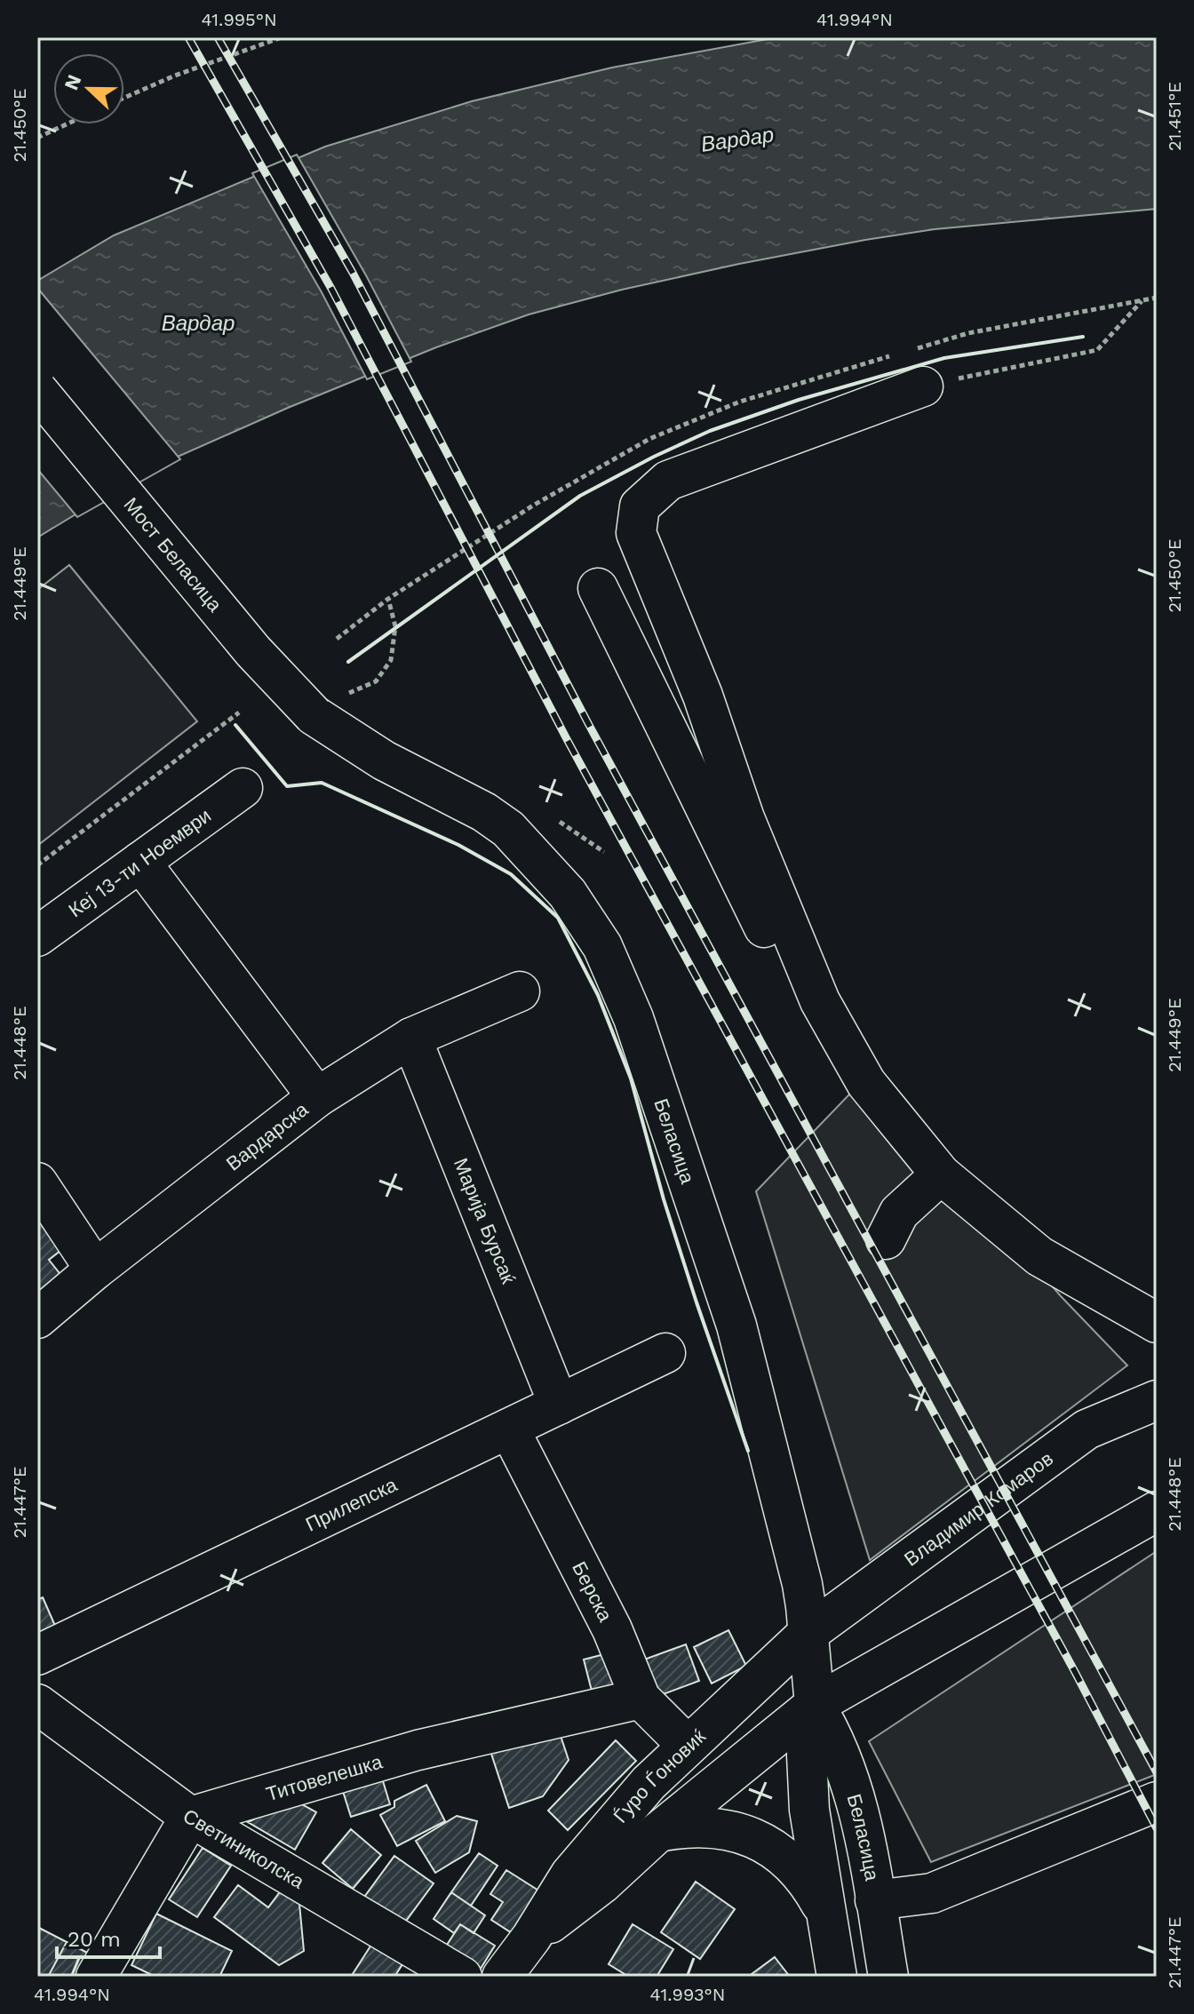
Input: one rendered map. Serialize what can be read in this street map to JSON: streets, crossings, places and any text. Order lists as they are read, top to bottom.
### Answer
{
  "streets": {
    "street": [
      "Мост Беласица",
      "Кеј 13-ти Ноември",
      "Вардарска",
      "Беласица",
      "Марија Бурсаќ",
      "Прилепска",
      "Владимир Комаров",
      "Берска",
      "Ѓуро Ѓоновиќ",
      "Титовелешка",
      "Светиниколска"
    ]
  },
  "crossings": [
    ["Мост Беласица", "Беласица"],
    ["Вардарска", "Марија Бурсаќ"],
    ["Беласица", "Владимир Комаров"],
    ["Беласица", "Ѓуро Ѓоновиќ"],
    ["Марија Бурсаќ", "Прилепска"],
    ["Прилепска", "Берска"],
    ["Владимир Комаров", "Ѓуро Ѓоновиќ"],
    ["Берска", "Ѓуро Ѓоновиќ"],
    ["Берска", "Титовелешка"],
    ["Титовелешка", "Светиниколска"]
  ],
  "water": ["Вардар"],
  "scale_bar": "20 m",
  "north": "left",
  "coordinates": [
    "41.995°N",
    "41.994°N",
    "21.451°E",
    "21.450°E",
    "21.449°E",
    "21.448°E",
    "21.447°E",
    "41.993°N"
  ]
}
